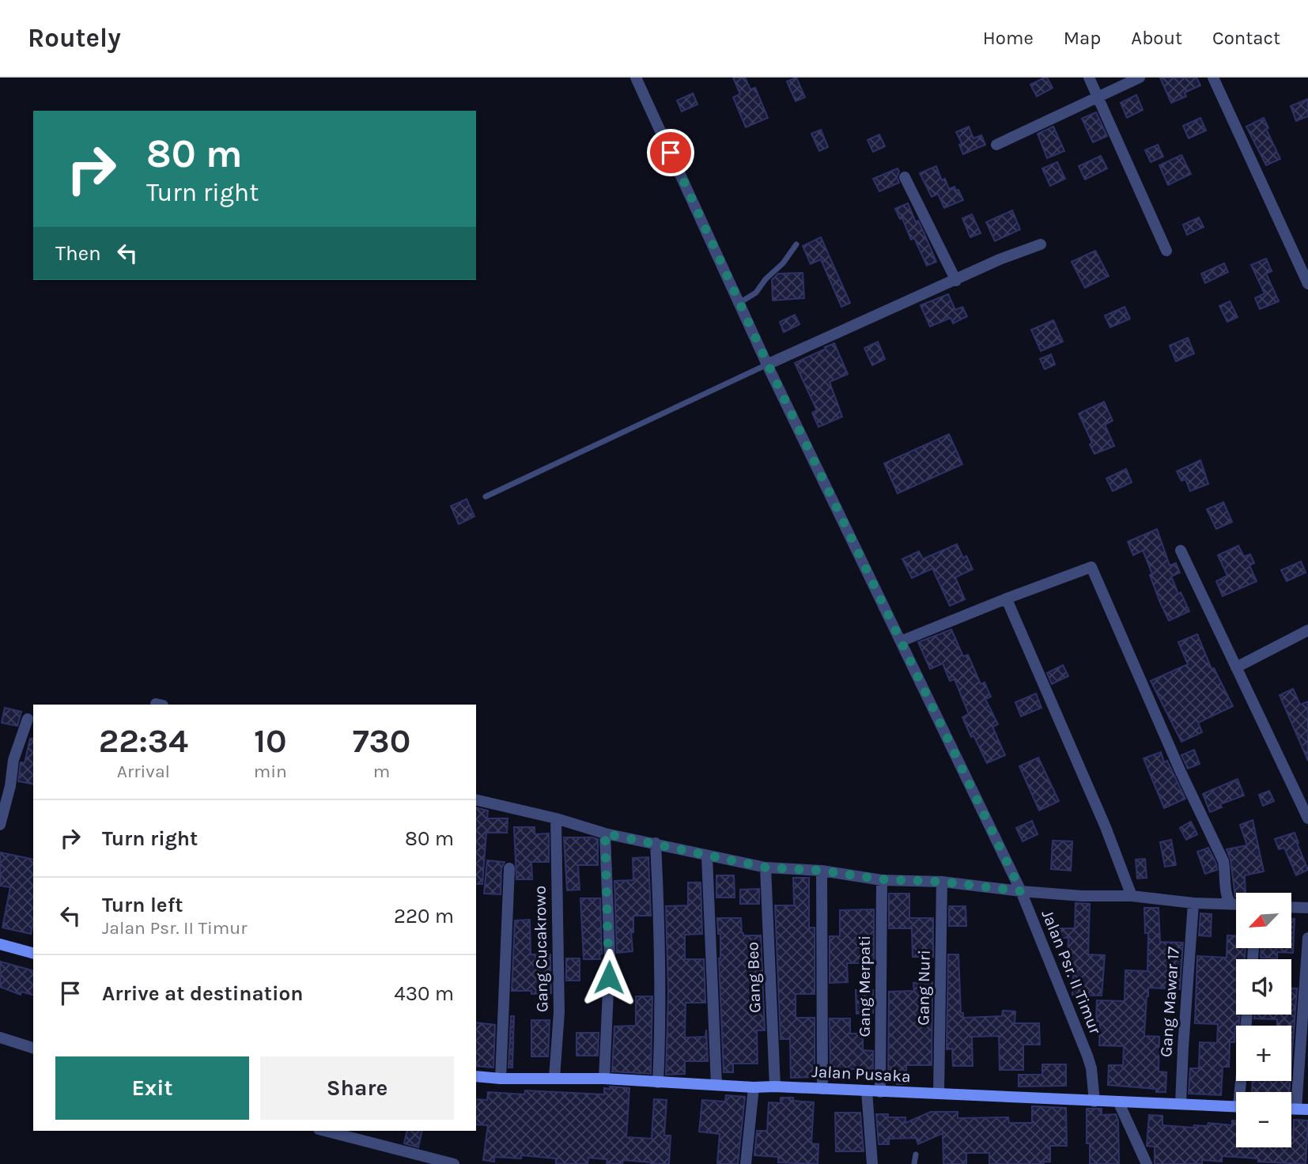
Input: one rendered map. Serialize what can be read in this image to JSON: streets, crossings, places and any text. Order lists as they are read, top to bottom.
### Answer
{
  "streets": {
    "main road": ["Jalan Pusaka"],
    "street": [
      "Gang Cucakrowo",
      "Jalan Psr. II Timur",
      "Gang Beo",
      "Gang Merpati",
      "Gang Nuri",
      "Gang Mawar 17"
    ]
  },
  "crossings": [
    ["Gang Cucakrowo", "Jalan Pusaka"],
    ["Jalan Psr. II Timur", "Jalan Pusaka"],
    ["Gang Beo", "Jalan Pusaka"],
    ["Gang Merpati", "Jalan Pusaka"],
    ["Gang Nuri", "Jalan Pusaka"],
    ["Gang Mawar 17", "Jalan Pusaka"]
  ],
  "north": "bottom left",
  "page": {
    "header": "Routely",
    "nav": [
      "Home",
      "Map",
      "About",
      "Contact"
    ],
    "turn": ["80 m", "Turn right"],
    "then": "Then",
    "eta": [
      "22:34",
      "Arrival",
      "10",
      "min",
      "730",
      "m"
    ],
    "list": [
      {
        "name": "Turn right",
        "value": "80 m"
      },
      {
        "name": "Turn left",
        "note": "Jalan Psr. II Timur",
        "value": "220 m"
      },
      {
        "name": "Arrive at destination",
        "value": "430 m"
      }
    ],
    "map_buttons": ["+", "−"],
    "buttons": ["Exit", "Share"]
  }
}
